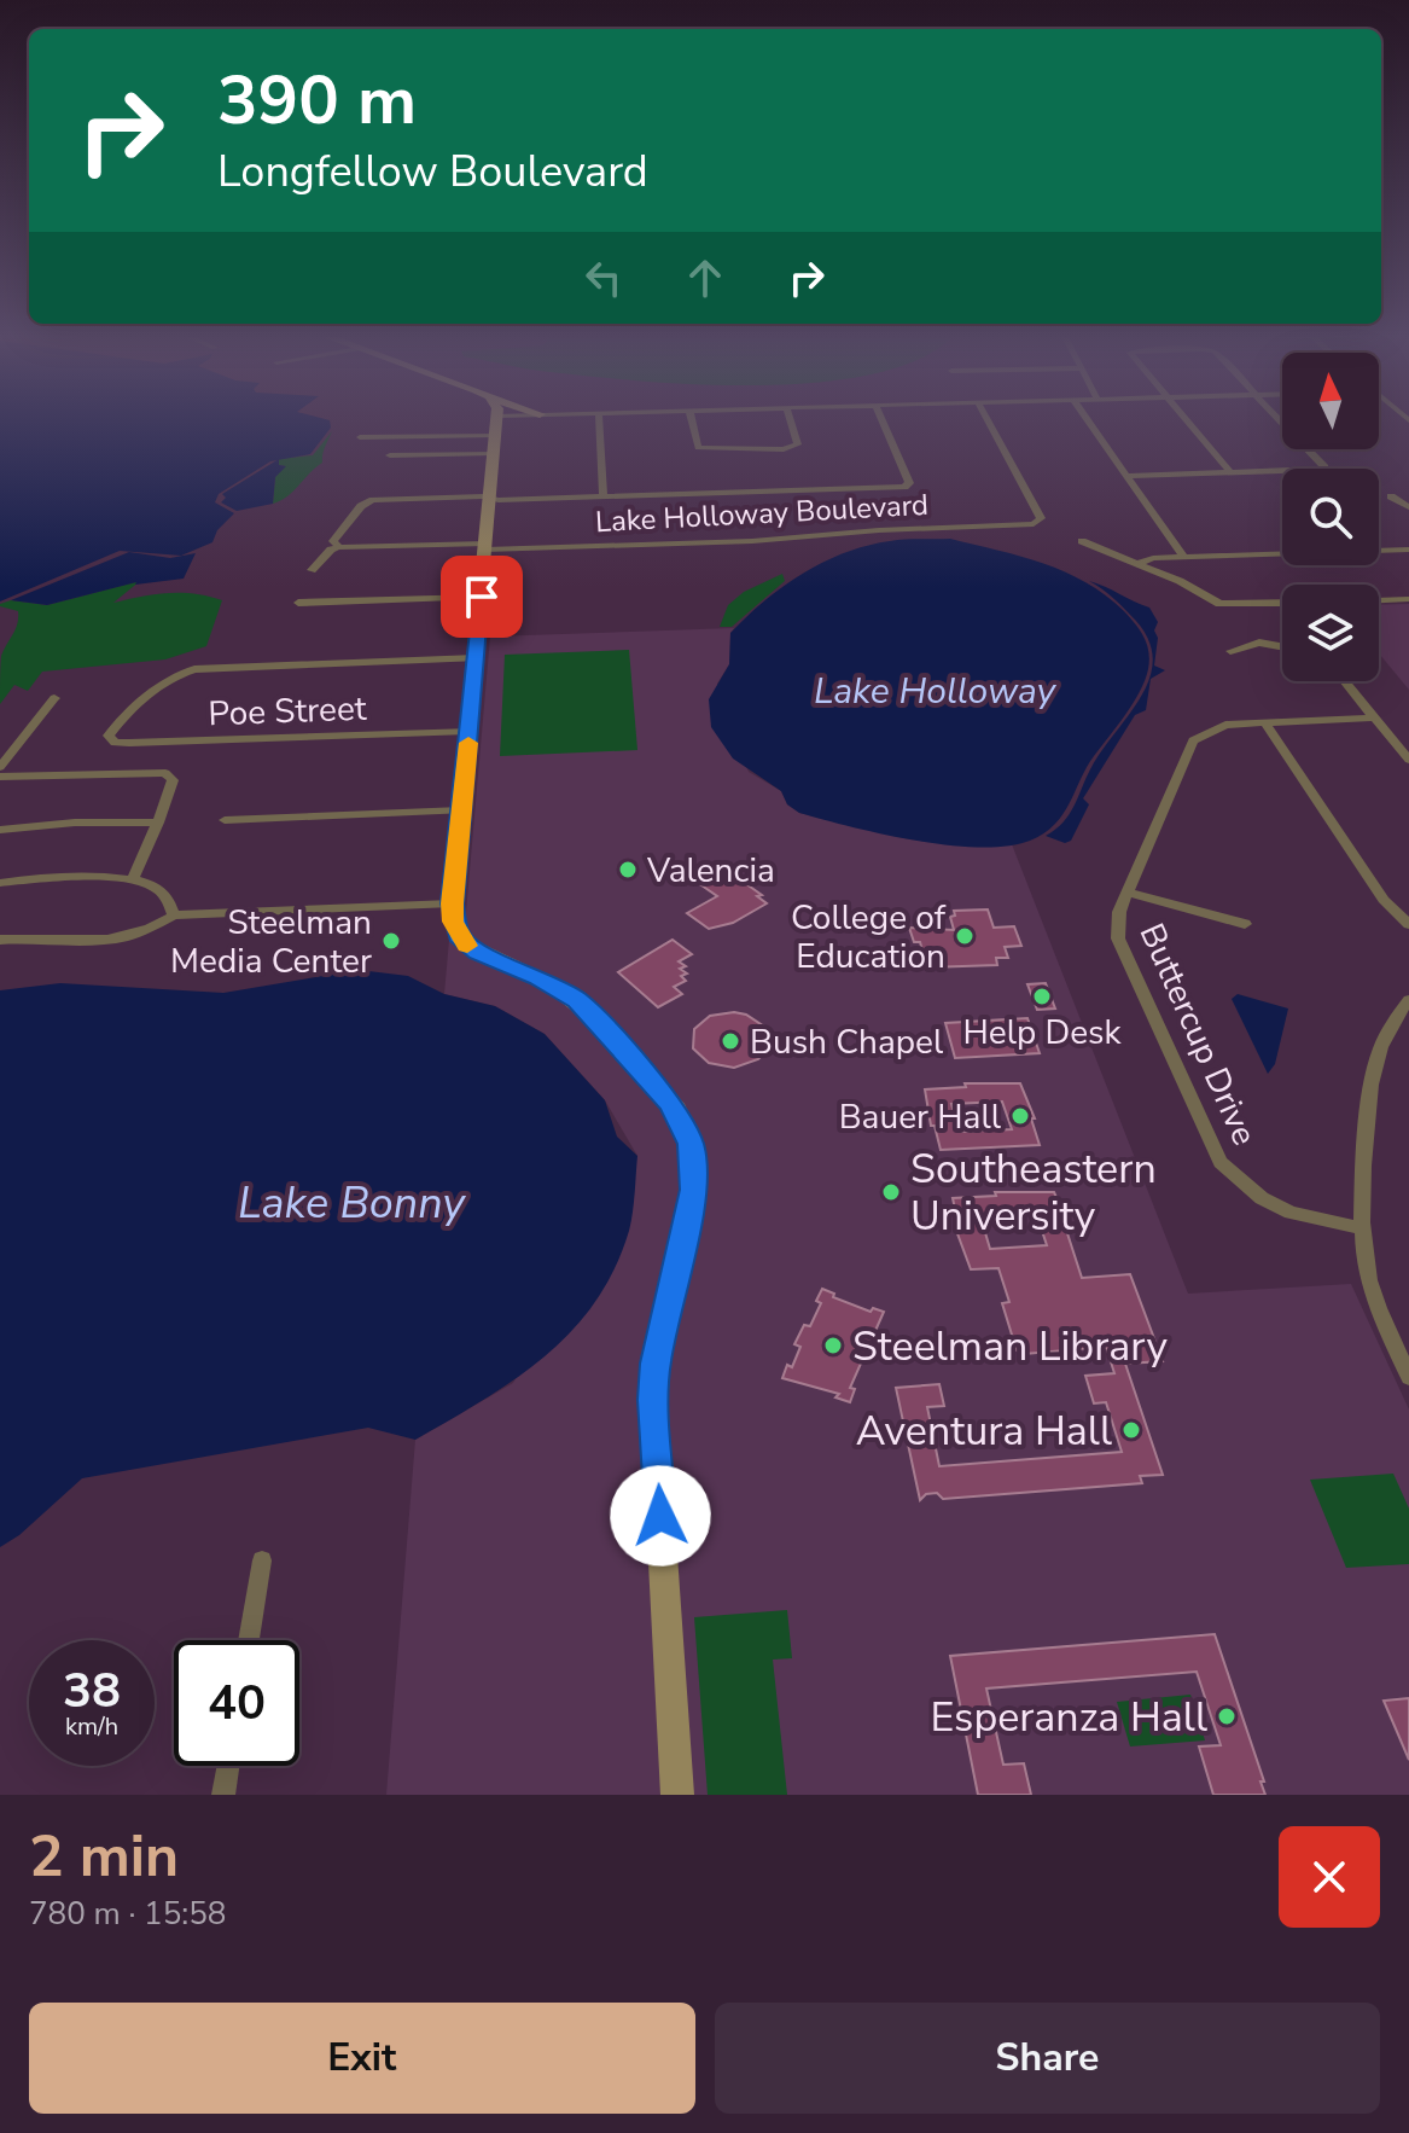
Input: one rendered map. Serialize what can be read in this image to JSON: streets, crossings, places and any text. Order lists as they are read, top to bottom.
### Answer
{
  "streets": {
    "street": ["Lake Holloway Boulevard", "Poe Street", "Buttercup Drive"]
  },
  "water": ["Lake Holloway", "Lake Bonny"],
  "places": [
    "Valencia",
    "College of Education",
    "Steelman Media Center",
    "Help Desk",
    "Bush Chapel",
    "Bauer Hall",
    "Southeastern University",
    "Steelman Library",
    "Aventura Hall",
    "Esperanza Hall"
  ],
  "north": "top",
  "page": {
    "turn": ["390 m", "Longfellow Boulevard"],
    "speed": "38 km/h",
    "limit": "40",
    "heading": ["2 min", "780 m · 15:58"],
    "buttons": ["Exit", "Share"]
  }
}
